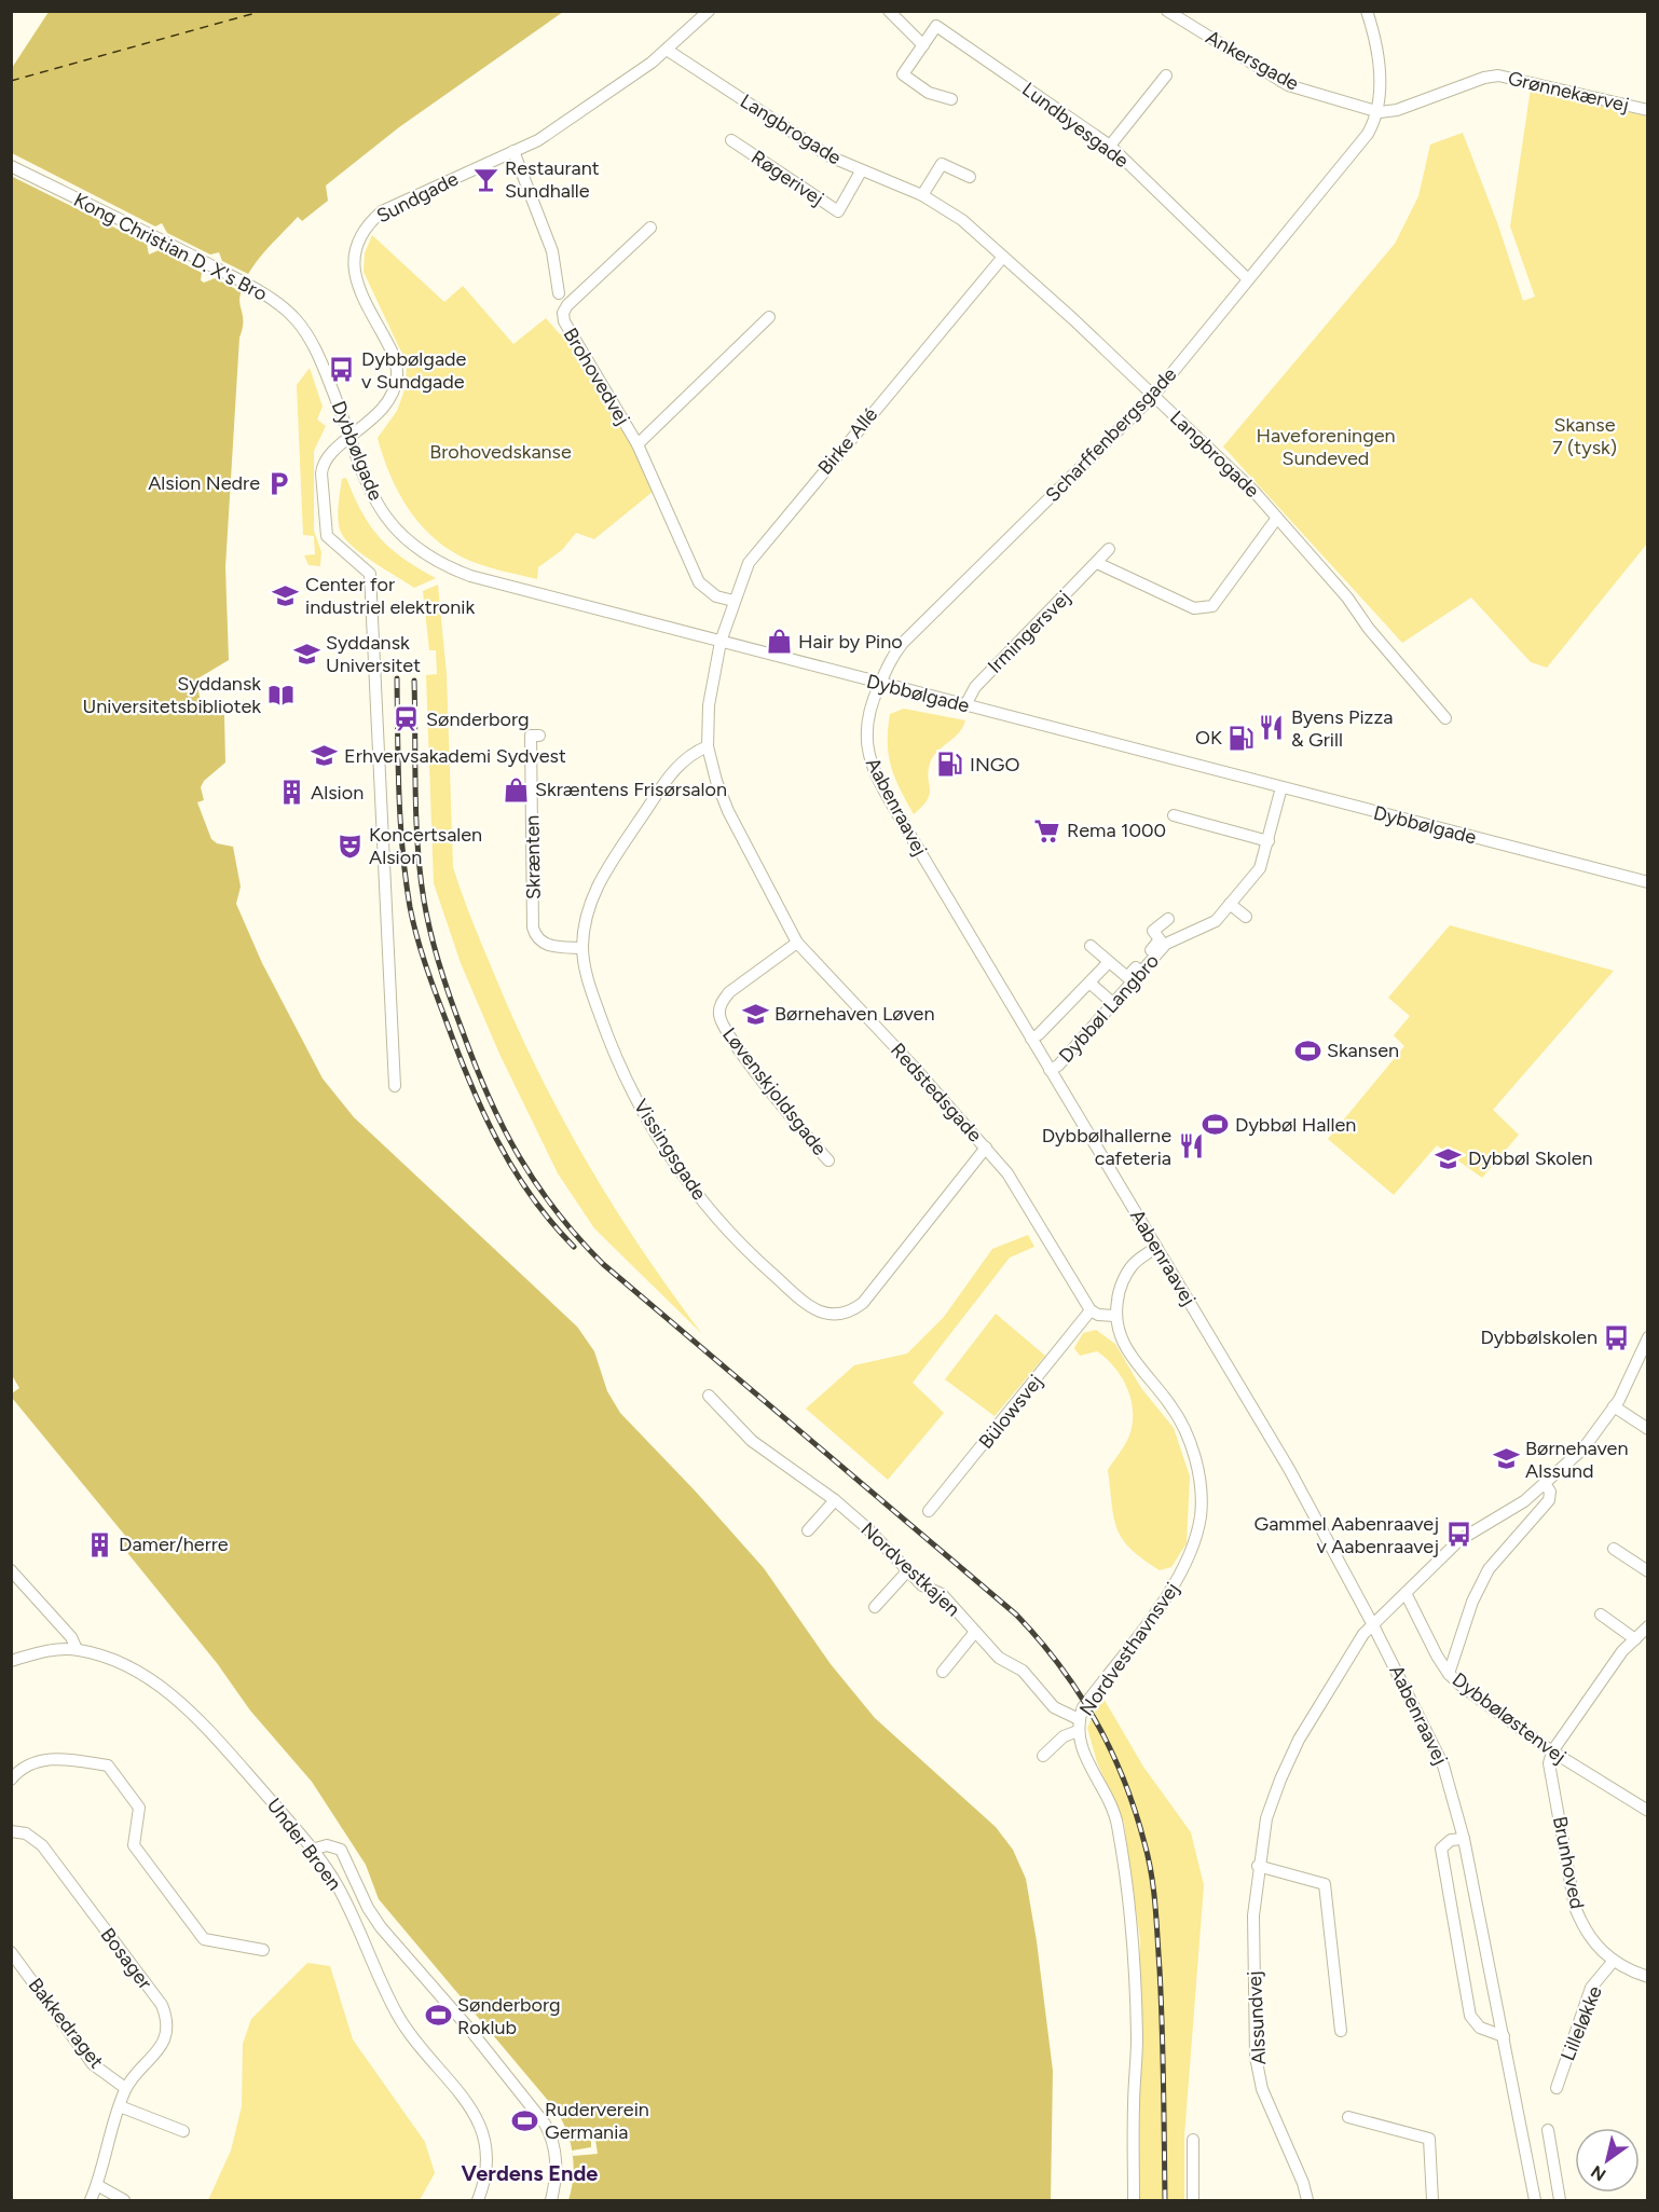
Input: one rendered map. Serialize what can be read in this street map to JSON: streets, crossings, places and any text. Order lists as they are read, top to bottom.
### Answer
{
  "streets": {
    "street": [
      "Ankersgade",
      "Grønnekærvej",
      "Lundbyesgade",
      "Langbrogade",
      "Røgerivej",
      "Sundgade",
      "Kong Christian D. X's Bro",
      "Brohovedvej",
      "Scharffenbergsgade",
      "Birke Allé",
      "Dybbølgade",
      "Irmingersvej",
      "Aabenraavej",
      "Skrænten",
      "Dybbøl Langbro",
      "Løvenskjoldsgade",
      "Redstedsgade",
      "Vissingsgade",
      "Bülowsvej",
      "Nordvestkajen",
      "Nordvesthavnsvej",
      "Dybbøløstenvej",
      "Under Broen",
      "Brunhoved",
      "Bosager",
      "Alssundvej",
      "Bakkedraget",
      "Lilleløkke"
    ]
  },
  "crossings": [
    ["Ankersgade", "Grønnekærvej"],
    ["Ankersgade", "Scharffenbergsgade"],
    ["Grønnekærvej", "Scharffenbergsgade"],
    ["Lundbyesgade", "Scharffenbergsgade"],
    ["Langbrogade", "Røgerivej"],
    ["Langbrogade", "Sundgade"],
    ["Langbrogade", "Scharffenbergsgade"],
    ["Langbrogade", "Birke Allé"],
    ["Sundgade", "Dybbølgade"],
    ["Kong Christian D. X's Bro", "Dybbølgade"],
    ["Brohovedvej", "Birke Allé"],
    ["Scharffenbergsgade", "Dybbølgade"],
    ["Scharffenbergsgade", "Aabenraavej"],
    ["Birke Allé", "Dybbølgade"],
    ["Birke Allé", "Redstedsgade"],
    ["Dybbølgade", "Irmingersvej"],
    ["Dybbølgade", "Aabenraavej"],
    ["Dybbølgade", "Dybbøl Langbro"],
    ["Dybbølgade", "Redstedsgade"],
    ["Aabenraavej", "Dybbøl Langbro"],
    ["Aabenraavej", "Alssundvej"],
    ["Skrænten", "Vissingsgade"],
    ["Løvenskjoldsgade", "Redstedsgade"],
    ["Redstedsgade", "Vissingsgade"],
    ["Redstedsgade", "Bülowsvej"],
    ["Nordvestkajen", "Nordvesthavnsvej"],
    ["Dybbøløstenvej", "Brunhoved"],
    ["Dybbøløstenvej", "Alssundvej"],
    ["Brunhoved", "Lilleløkke"],
    ["Bosager", "Bakkedraget"]
  ],
  "districts": ["Verdens Ende"],
  "parks": ["Skanse 7 (tysk)", "Haveforeningen Sundeved", "Brohovedskanse"],
  "places": {
    "bar": ["Restaurant Sundhalle"],
    "bus stop": ["Dybbølgade v Sundgade", "Dybbølskolen", "Gammel Aabenraavej v Aabenraavej"],
    "parking": ["Alsion Nedre"],
    "school or university": [
      "Center for industriel elektronik",
      "Syddansk Universitet",
      "Erhvervsakademi Sydvest",
      "Børnehaven Løven",
      "Dybbøl Skolen",
      "Børnehaven Alssund"
    ],
    "shop": ["Hair by Pino", "Skræntens Frisørsalon"],
    "library": ["Syddansk Universitetsbibliotek"],
    "station": ["Sønderborg"],
    "restaurant": ["Byens Pizza & Grill", "Dybbølhallerne cafeteria"],
    "fuel station": ["OK", "INGO"],
    "building": ["Alsion", "Damer/herre"],
    "supermarket": ["Rema 1000"],
    "theatre": ["Koncertsalen Alsion"],
    "sports": [
      "Skansen",
      "Dybbøl Hallen",
      "Sønderborg Roklub",
      "Ruderverein Germania"
    ]
  },
  "north": "bottom left"
}
